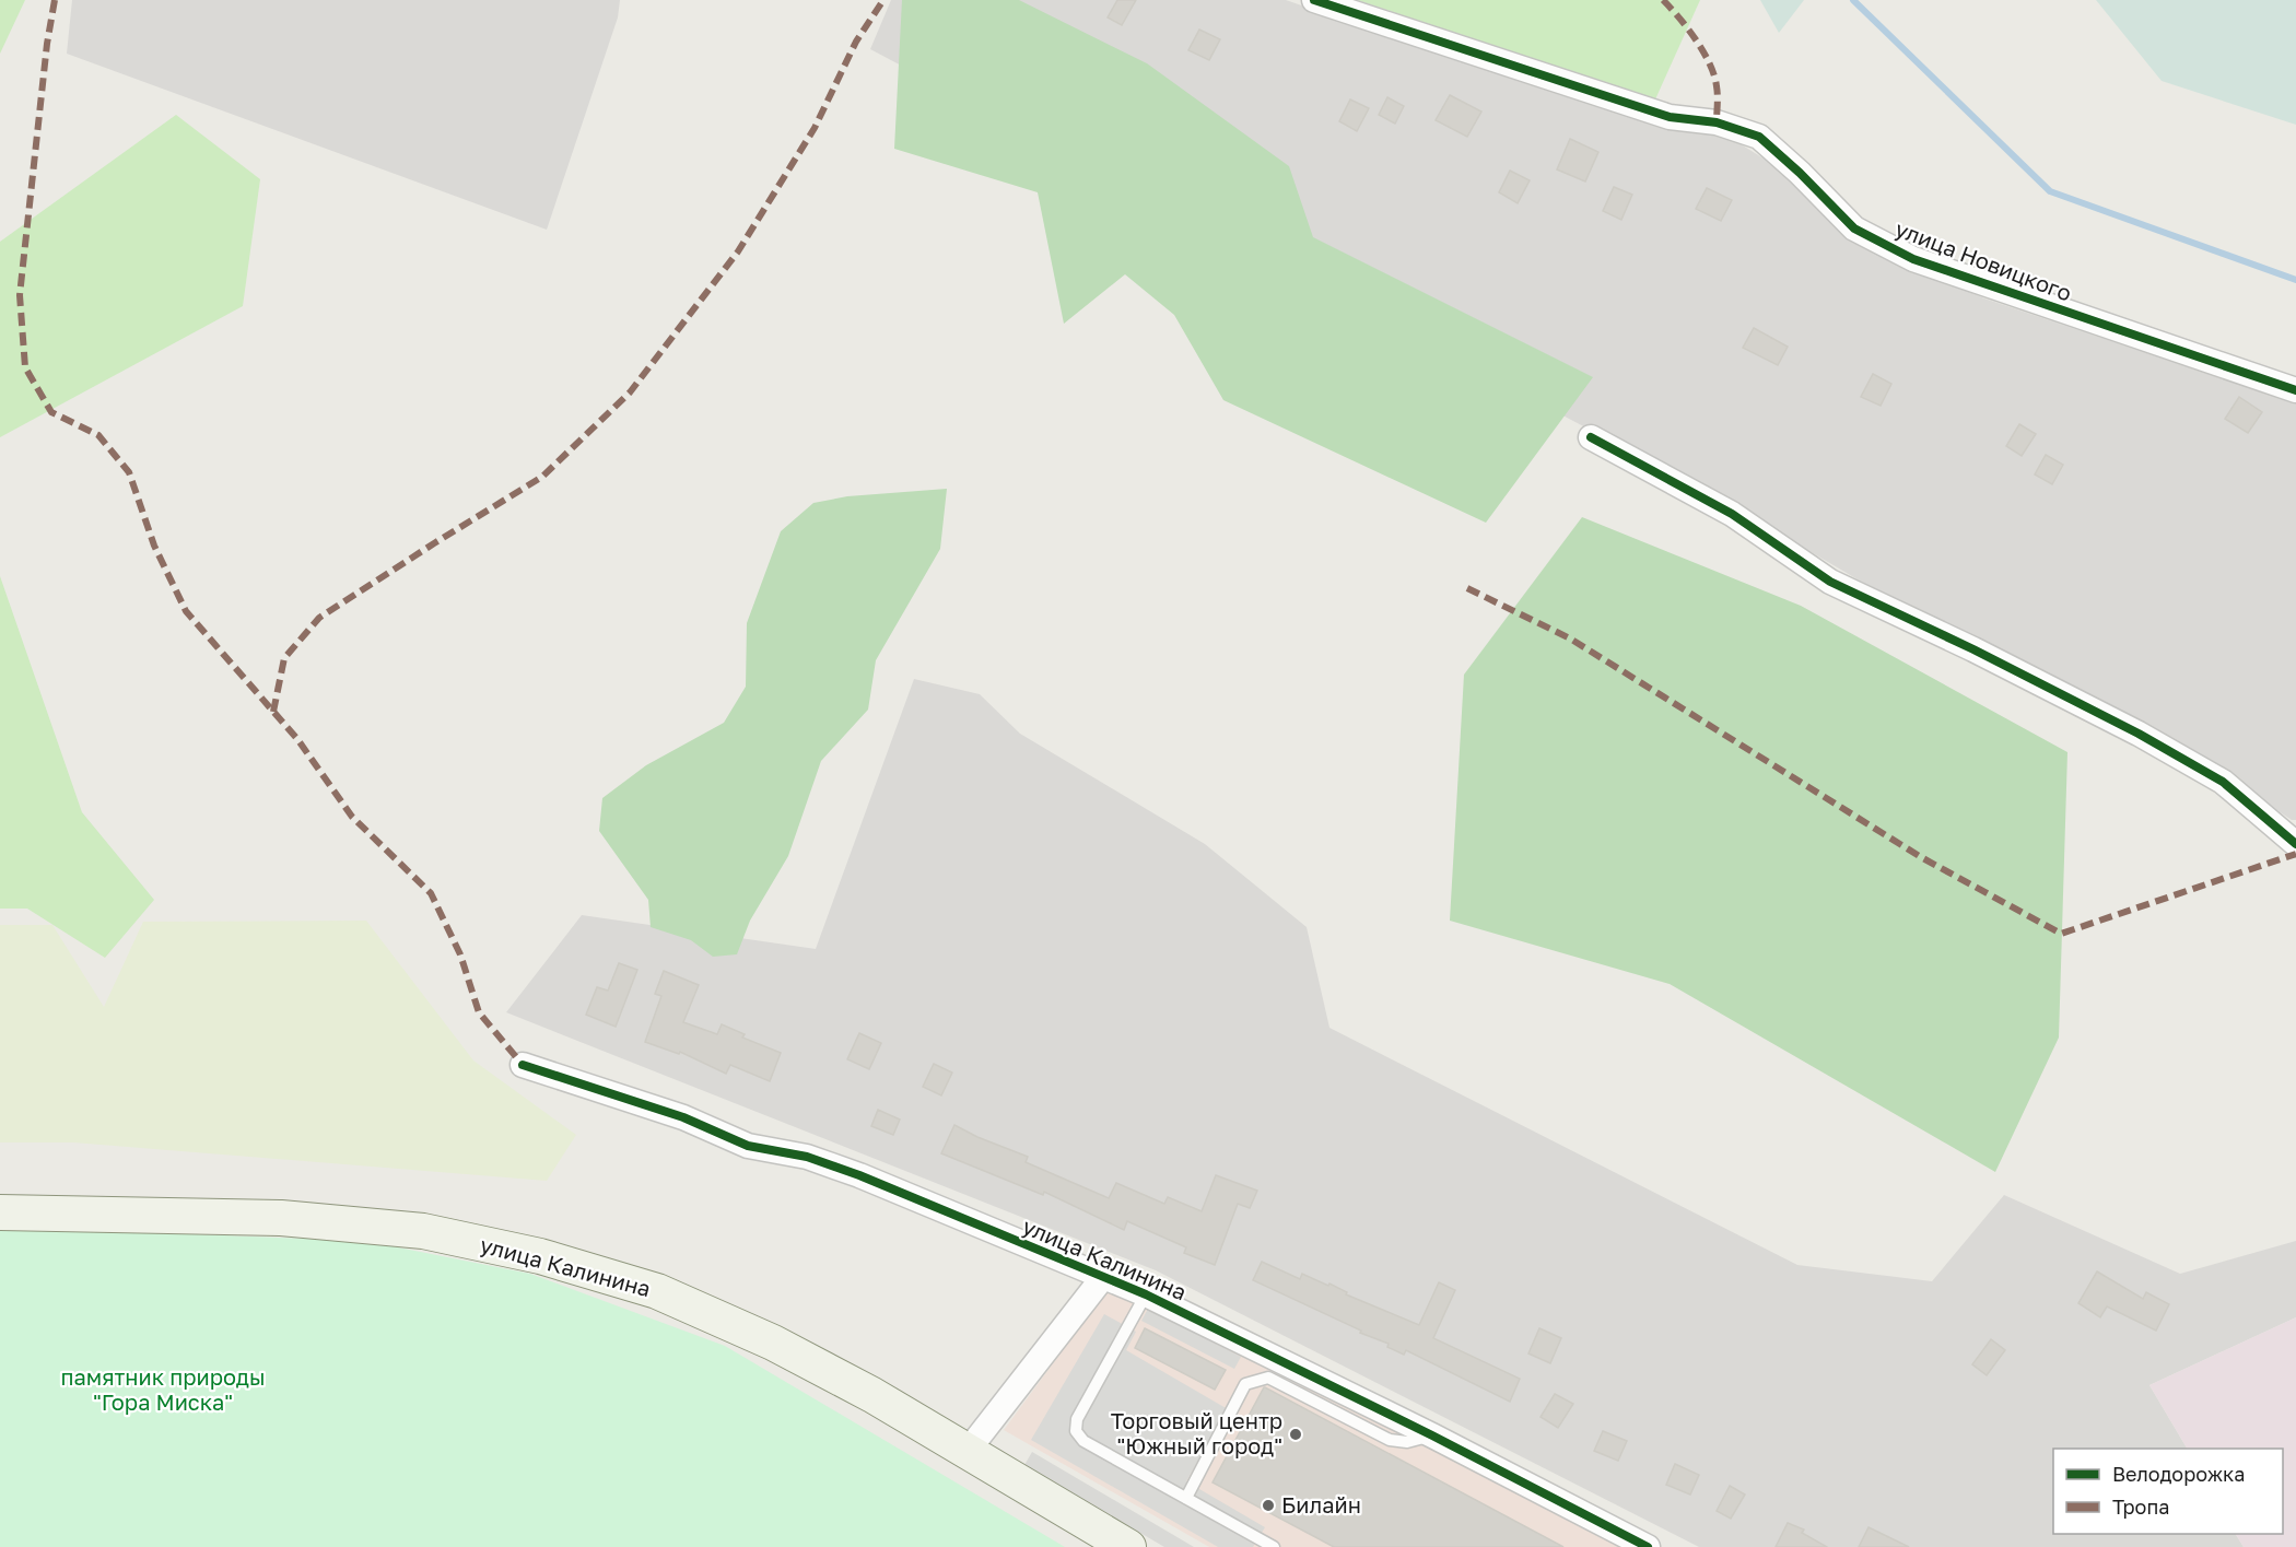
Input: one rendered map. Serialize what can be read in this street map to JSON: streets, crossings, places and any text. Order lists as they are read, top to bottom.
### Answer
{
  "streets": {
    "main road": ["улица Калинина"],
    "street": ["улица Новицкого"]
  },
  "parks": ["памятник природы \"Гора Миска\""],
  "places": ["Торговый центр \"Южный город\"", "Билайн"],
  "legend": ["Велодорожка", "Тропа"]
}
